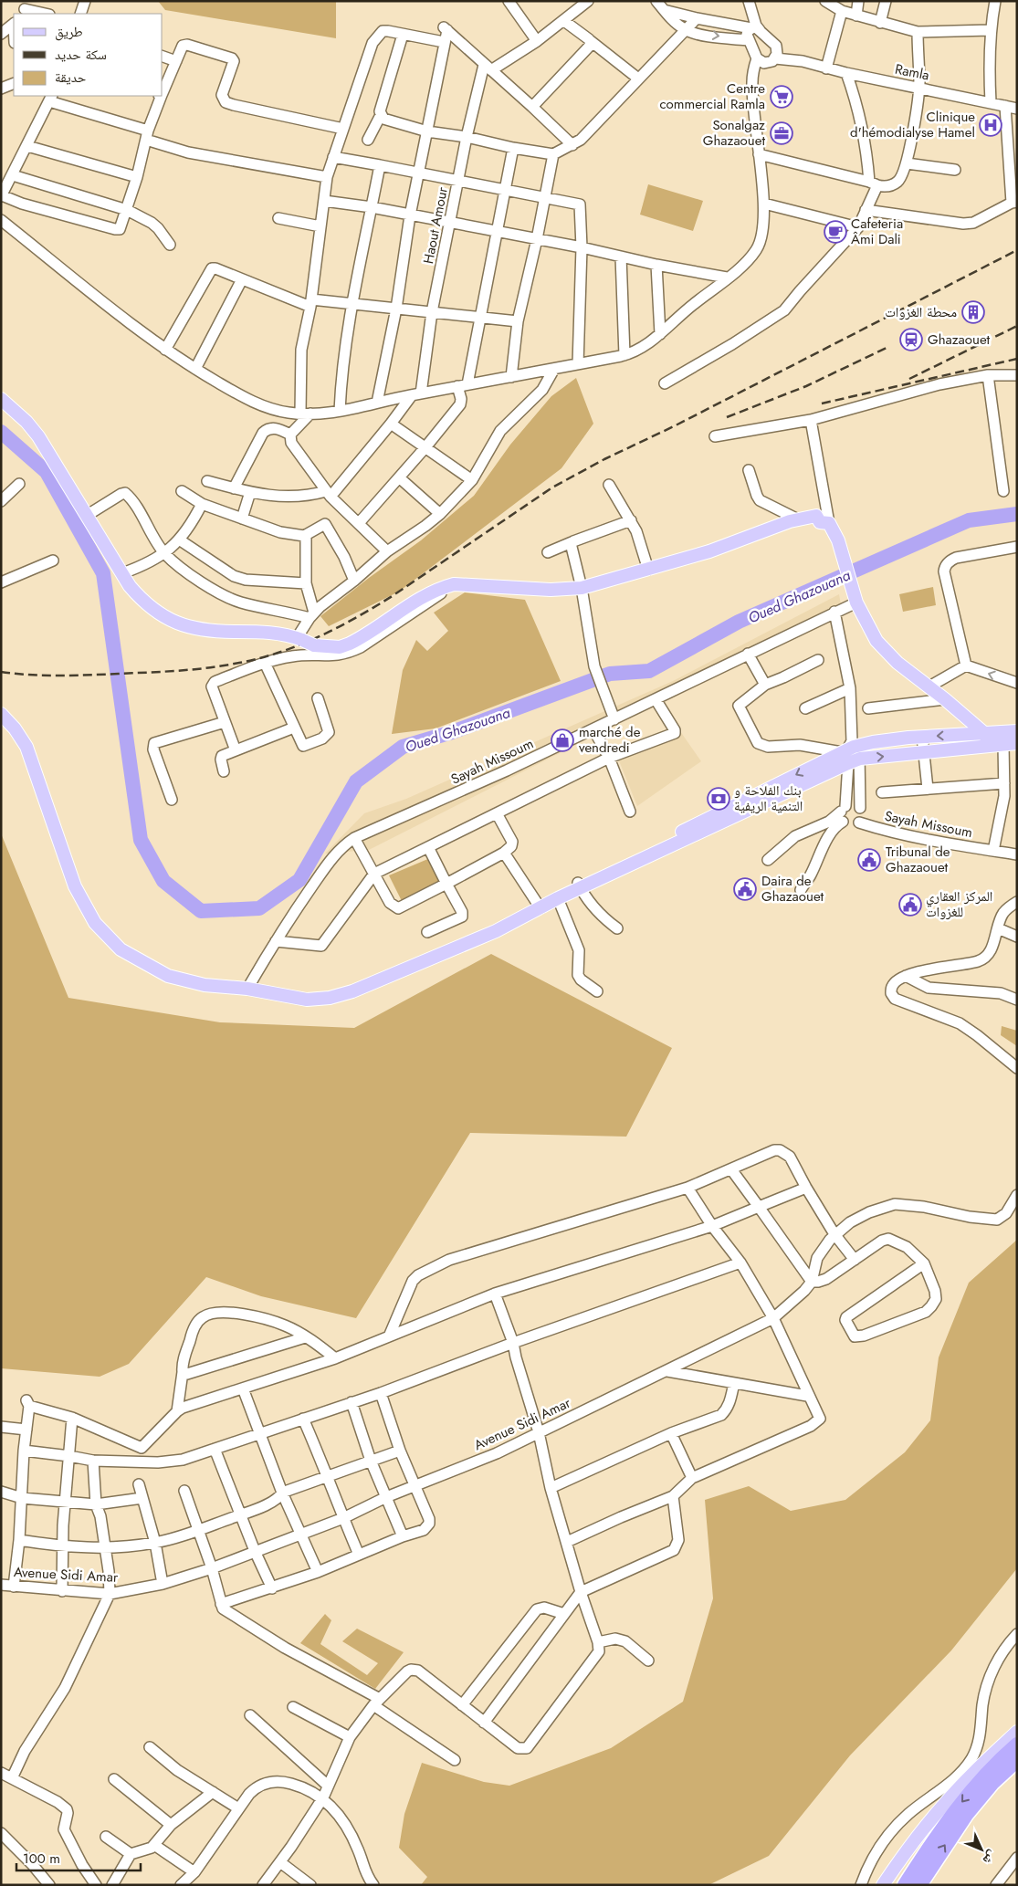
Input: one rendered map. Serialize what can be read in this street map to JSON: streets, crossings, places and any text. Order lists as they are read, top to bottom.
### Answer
{
  "streets": {
    "street": [
      "Ramla",
      "Haout Amour",
      "Sayah Missoum",
      "Avenue Sidi Amar"
    ]
  },
  "water": ["Oued Ghazouana"],
  "places": {
    "supermarket": ["Centre commercial Ramla"],
    "hospital": ["Clinique d'hémodialyse Hamel"],
    "office": ["Sonalgaz Ghazaouet"],
    "cafe": ["Cafeteria Âmi Dali"],
    "building": ["محطة الغزوات"],
    "station": ["Ghazaouet"],
    "shop": ["marché de vendredi"],
    "bank": ["بنك الفلاحة و التنمية الريفية"],
    "public building": ["Tribunal de Ghazaouet", "Daira de Ghazaouet", "المركز العقاري للغزوات"]
  },
  "legend": ["طريق", "سكة حديد", "حديقة"],
  "scale_bar": "100 m",
  "north": "bottom right"
}
